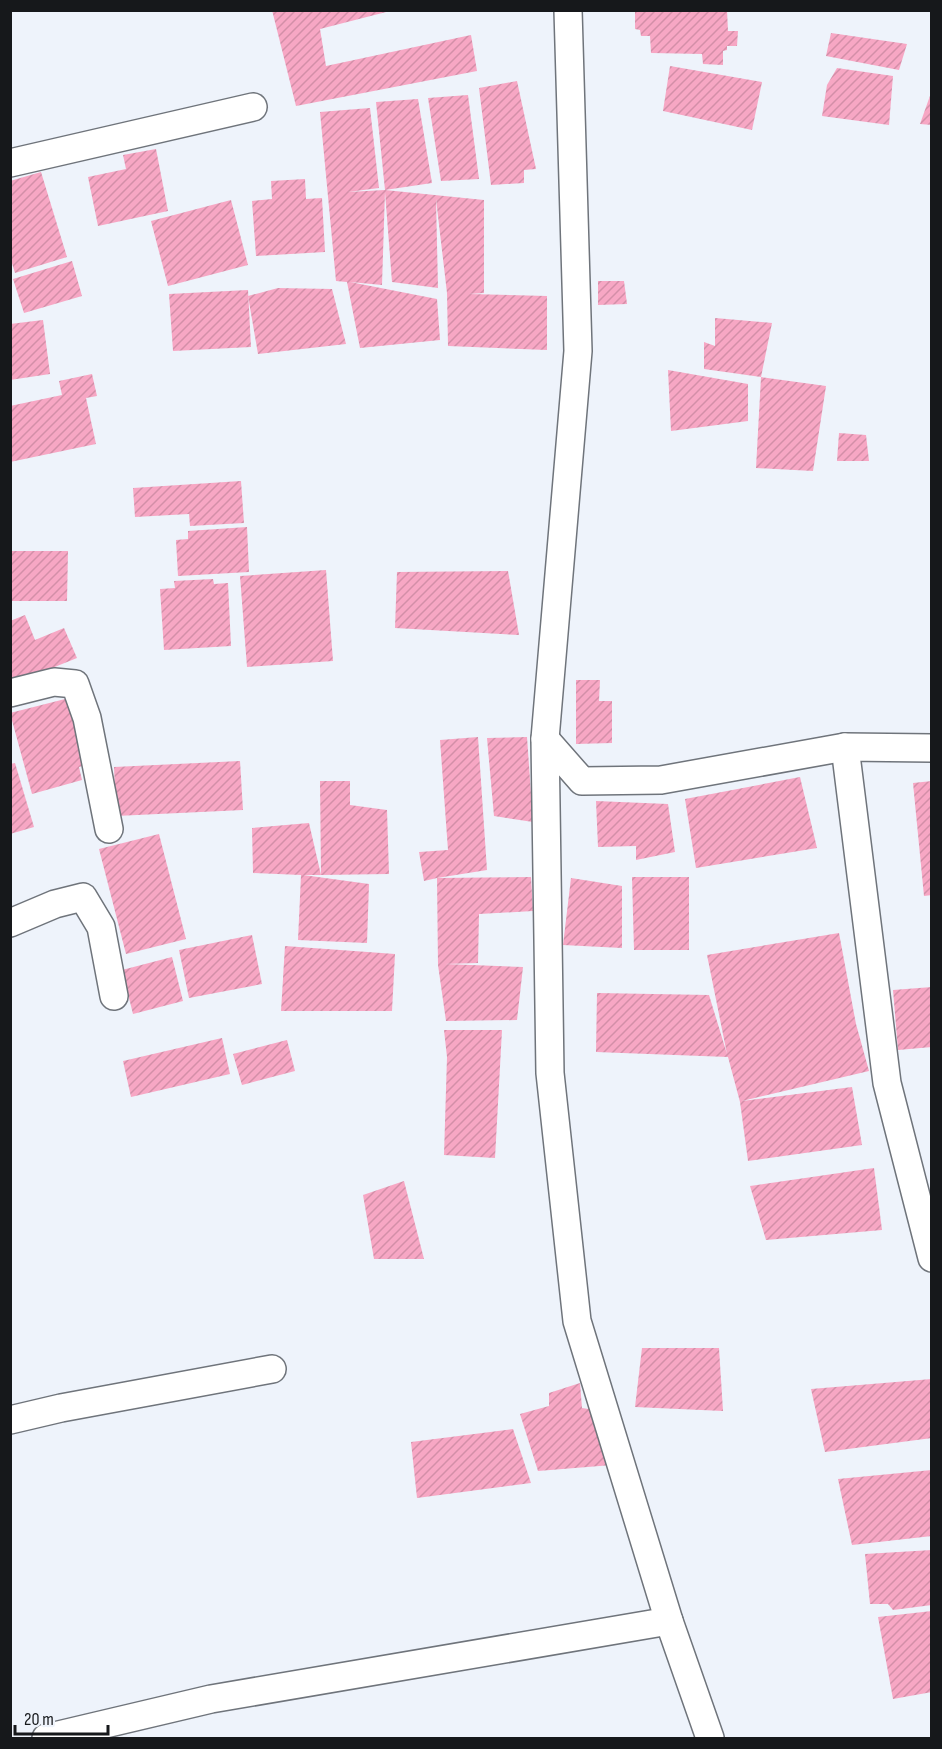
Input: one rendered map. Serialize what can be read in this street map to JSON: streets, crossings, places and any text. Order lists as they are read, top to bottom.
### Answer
{
  "scale_bar": "20 m"
}
